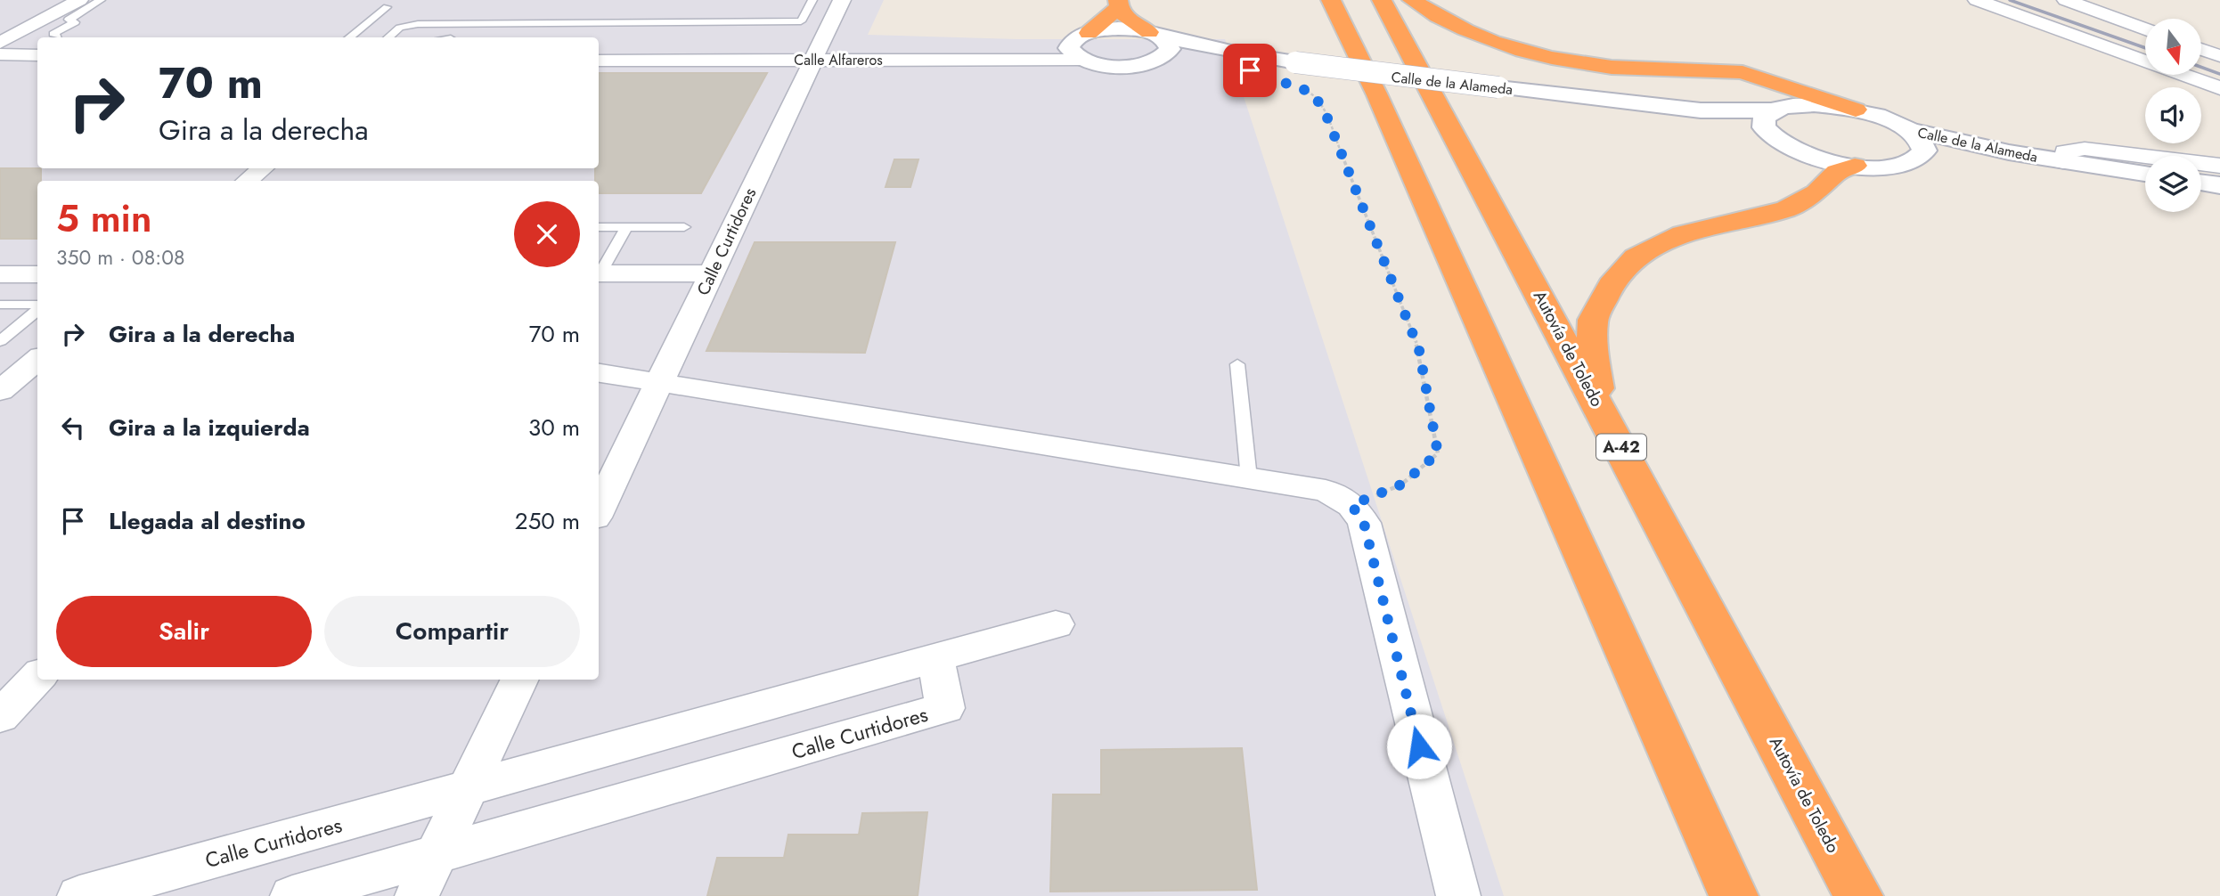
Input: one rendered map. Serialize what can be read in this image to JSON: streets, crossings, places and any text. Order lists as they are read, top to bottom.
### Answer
{
  "streets": {
    "highway": ["Autovía de Toledo", "A-42"],
    "street": ["Calle Alfareros", "Calle de la Alameda", "Calle Curtidores"]
  },
  "crossings": [
    ["Calle Alfareros", "Calle de la Alameda"],
    ["Calle Alfareros", "Calle Curtidores"]
  ],
  "north": "bottom",
  "page": {
    "turn": ["70 m", "Gira a la derecha"],
    "heading": ["5 min", "350 m · 08:08"],
    "list": [
      {
        "name": "Gira a la derecha",
        "value": "70 m"
      },
      {
        "name": "Gira a la izquierda",
        "value": "30 m"
      },
      {
        "name": "Llegada al destino",
        "value": "250 m"
      }
    ],
    "buttons": ["Salir", "Compartir"]
  }
}
